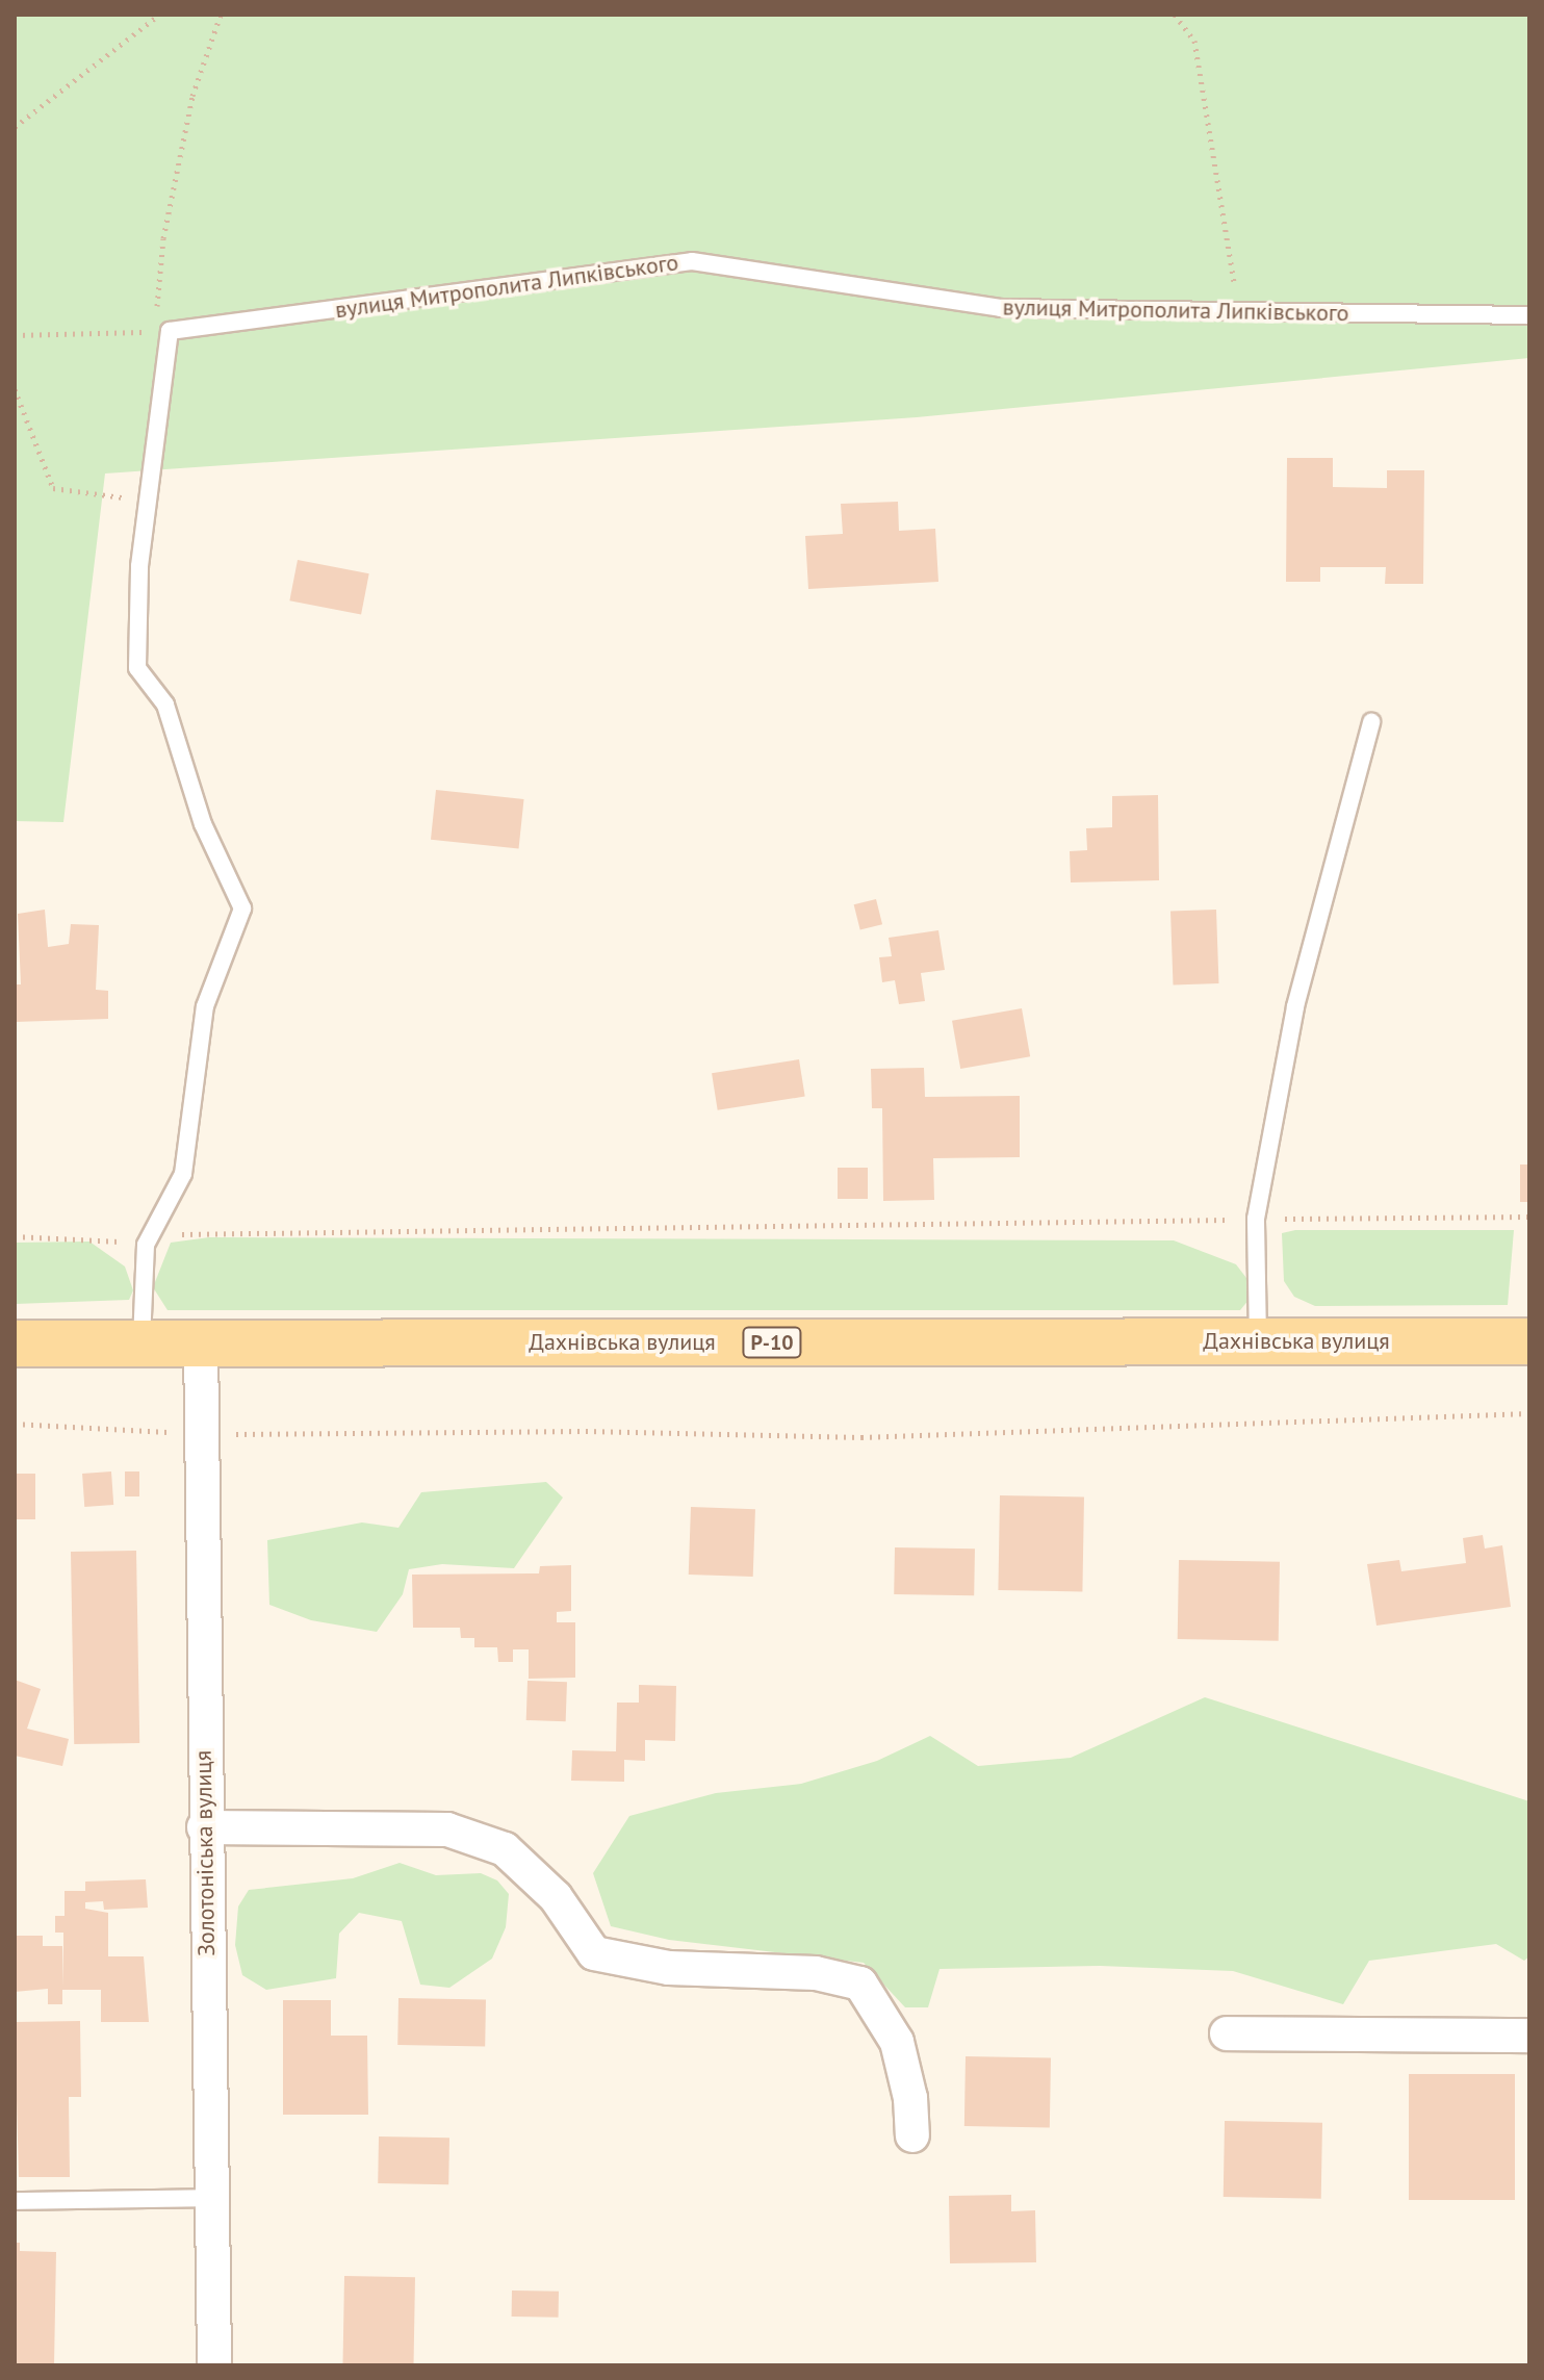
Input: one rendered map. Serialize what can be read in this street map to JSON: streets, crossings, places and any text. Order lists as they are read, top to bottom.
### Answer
{
  "streets": {
    "main road": ["Дахнівська вулиця", "Р-10"],
    "street": ["Золотоніська вулиця"],
    "lane": ["вулиця Митрополита Липківського"]
  },
  "crossings": [
    ["Дахнівська вулиця", "Золотоніська вулиця"]
  ]
}
